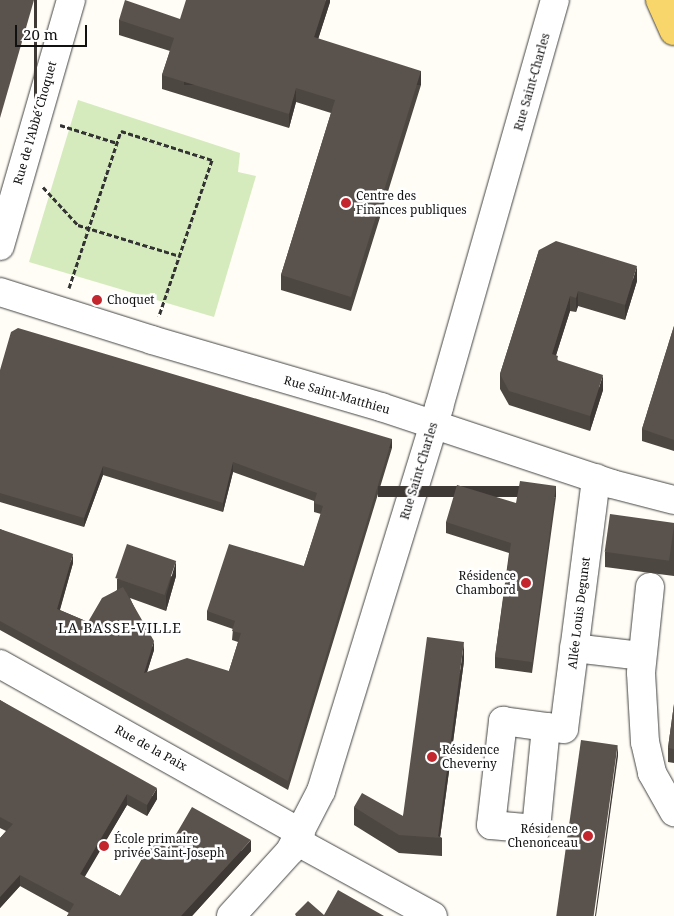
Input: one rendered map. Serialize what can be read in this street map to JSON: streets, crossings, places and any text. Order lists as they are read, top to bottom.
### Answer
{
  "streets": {
    "street": [
      "Rue Saint-Charles",
      "Rue de l'Abbé Choquet",
      "Rue Saint-Matthieu",
      "Allée Louis Degunst",
      "Rue de la Paix"
    ]
  },
  "crossings": [
    ["Rue Saint-Charles", "Rue Saint-Matthieu"],
    ["Rue Saint-Charles", "Rue de la Paix"],
    ["Rue Saint-Matthieu", "Allée Louis Degunst"]
  ],
  "districts": ["LA BASSE-VILLE"],
  "places": [
    "Centre des Finances publiques",
    "Choquet",
    "Résidence Chambord",
    "Résidence Cheverny",
    "Résidence Chenonceau",
    "École primaire privée Saint-Joseph"
  ],
  "scale_bar": "20 m"
}
